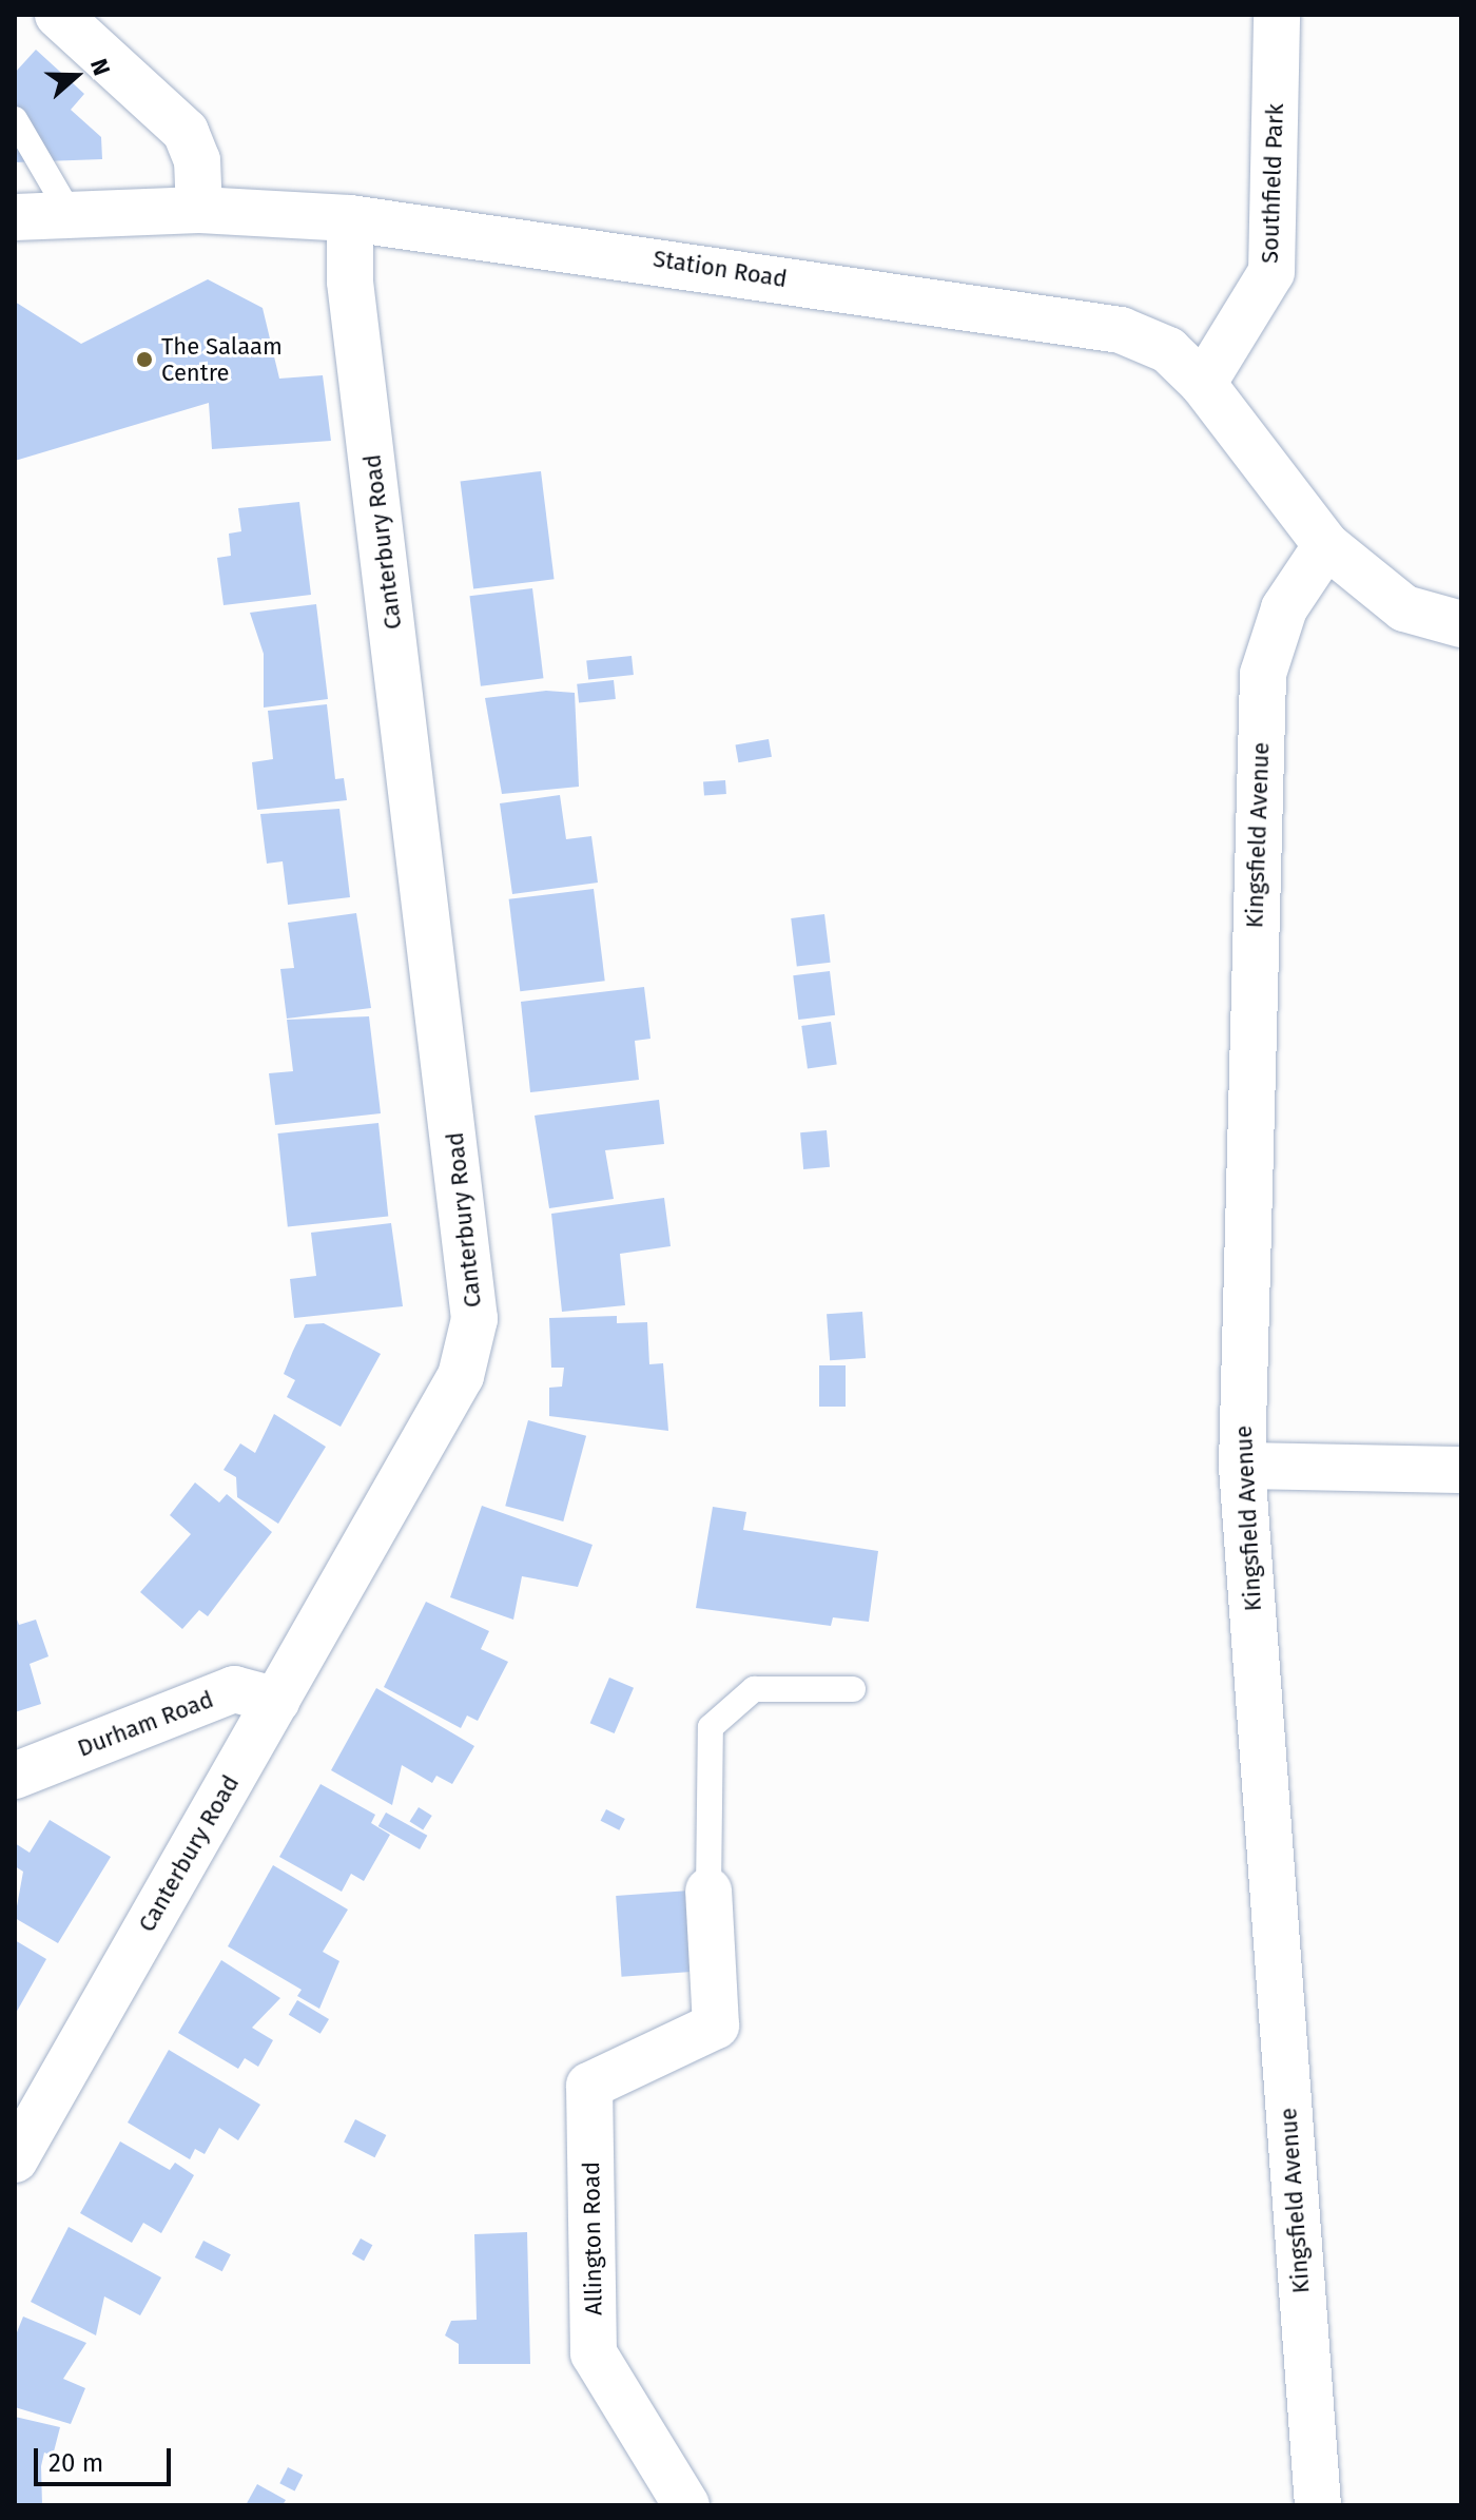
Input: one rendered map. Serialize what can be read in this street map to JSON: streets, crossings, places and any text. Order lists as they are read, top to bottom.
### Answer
{
  "streets": {
    "street": [
      "Southfield Park",
      "Station Road",
      "Canterbury Road",
      "Kingsfield Avenue",
      "Durham Road",
      "Allington Road"
    ]
  },
  "crossings": [
    ["Southfield Park", "Station Road"],
    ["Station Road", "Canterbury Road"],
    ["Station Road", "Kingsfield Avenue"],
    ["Canterbury Road", "Durham Road"]
  ],
  "places": ["The Salaam Centre"],
  "scale_bar": "20 m",
  "north": "right"
}
